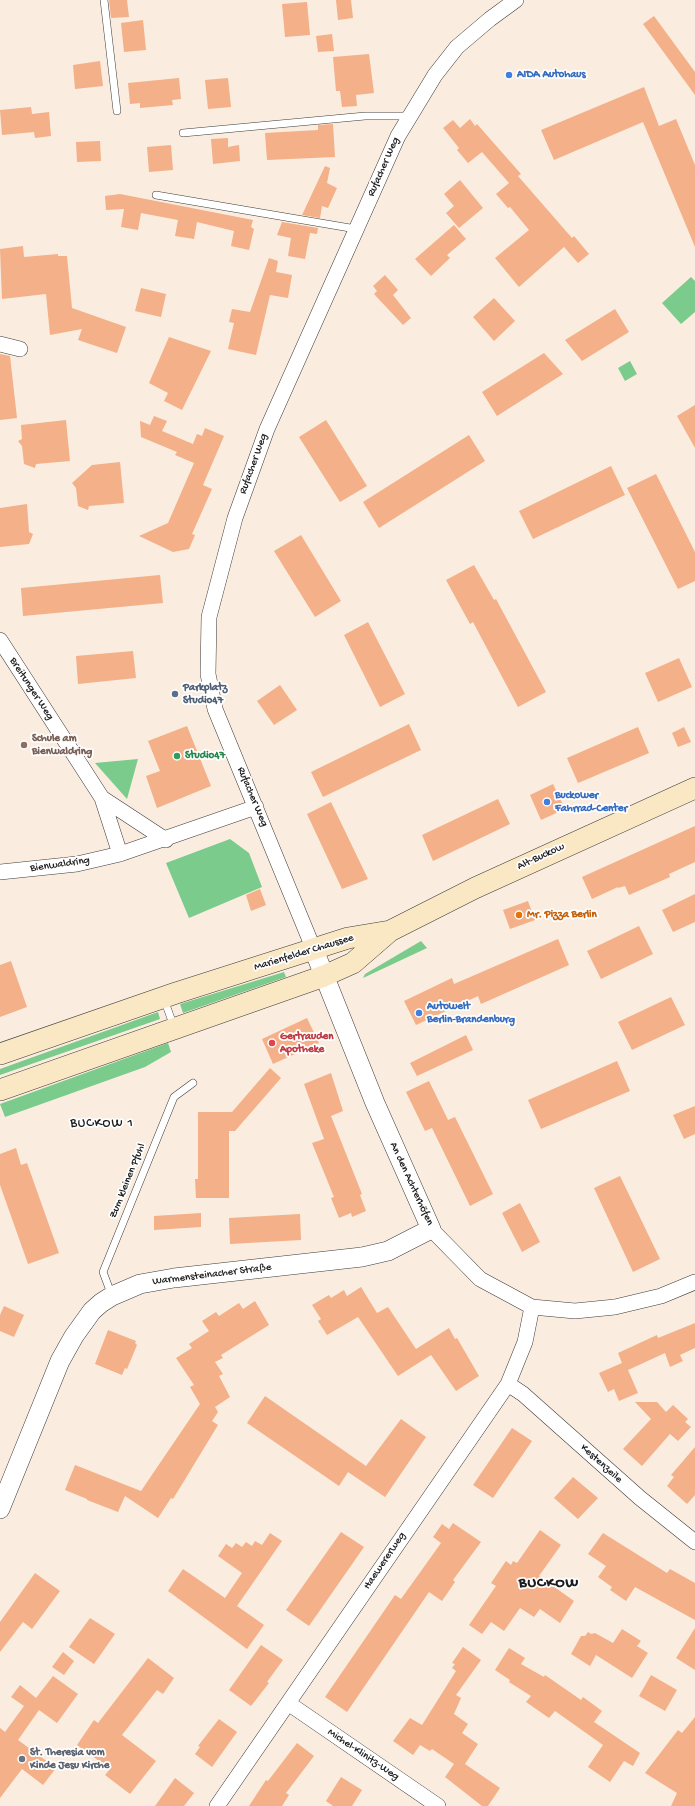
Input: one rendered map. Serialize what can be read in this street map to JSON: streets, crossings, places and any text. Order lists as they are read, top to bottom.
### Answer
{
  "streets": {
    "main road": ["Alt-Buckow", "Marienfelder Chaussee"],
    "street": [
      "Rufacher Weg",
      "Breitunger Weg",
      "Bienwaldring",
      "An den Achterhöfen",
      "Warmensteinacher Straße",
      "Kestenzeile",
      "Haewererweg",
      "Michel-Klinitz-Weg"
    ],
    "lane": ["Zum kleinen Pfuhl"]
  },
  "crossings": [
    ["Rufacher Weg", "Marienfelder Chaussee"],
    ["Rufacher Weg", "An den Achterhöfen"],
    ["Breitunger Weg", "Bienwaldring"],
    ["Alt-Buckow", "Marienfelder Chaussee"],
    ["Marienfelder Chaussee", "An den Achterhöfen"],
    ["Zum kleinen Pfuhl", "Warmensteinacher Straße"],
    ["An den Achterhöfen", "Warmensteinacher Straße"],
    ["An den Achterhöfen", "Haewererweg"],
    ["Kestenzeile", "Haewererweg"],
    ["Haewererweg", "Michel-Klinitz-Weg"]
  ],
  "districts": ["BUCKOW 1", "BUCKOW"],
  "places": [
    "AIDA Autohaus",
    "Parkplatz Studio47",
    "Schule am Bienwaldring",
    "Studio47",
    "Buckower Fahrrad-Center",
    "Mr. Pizza Berlin",
    "Autowelt Berlin-Brandenburg",
    "Gertrauden Apotheke",
    "St. Theresia vom Kinde Jesu Kirche"
  ]
}
